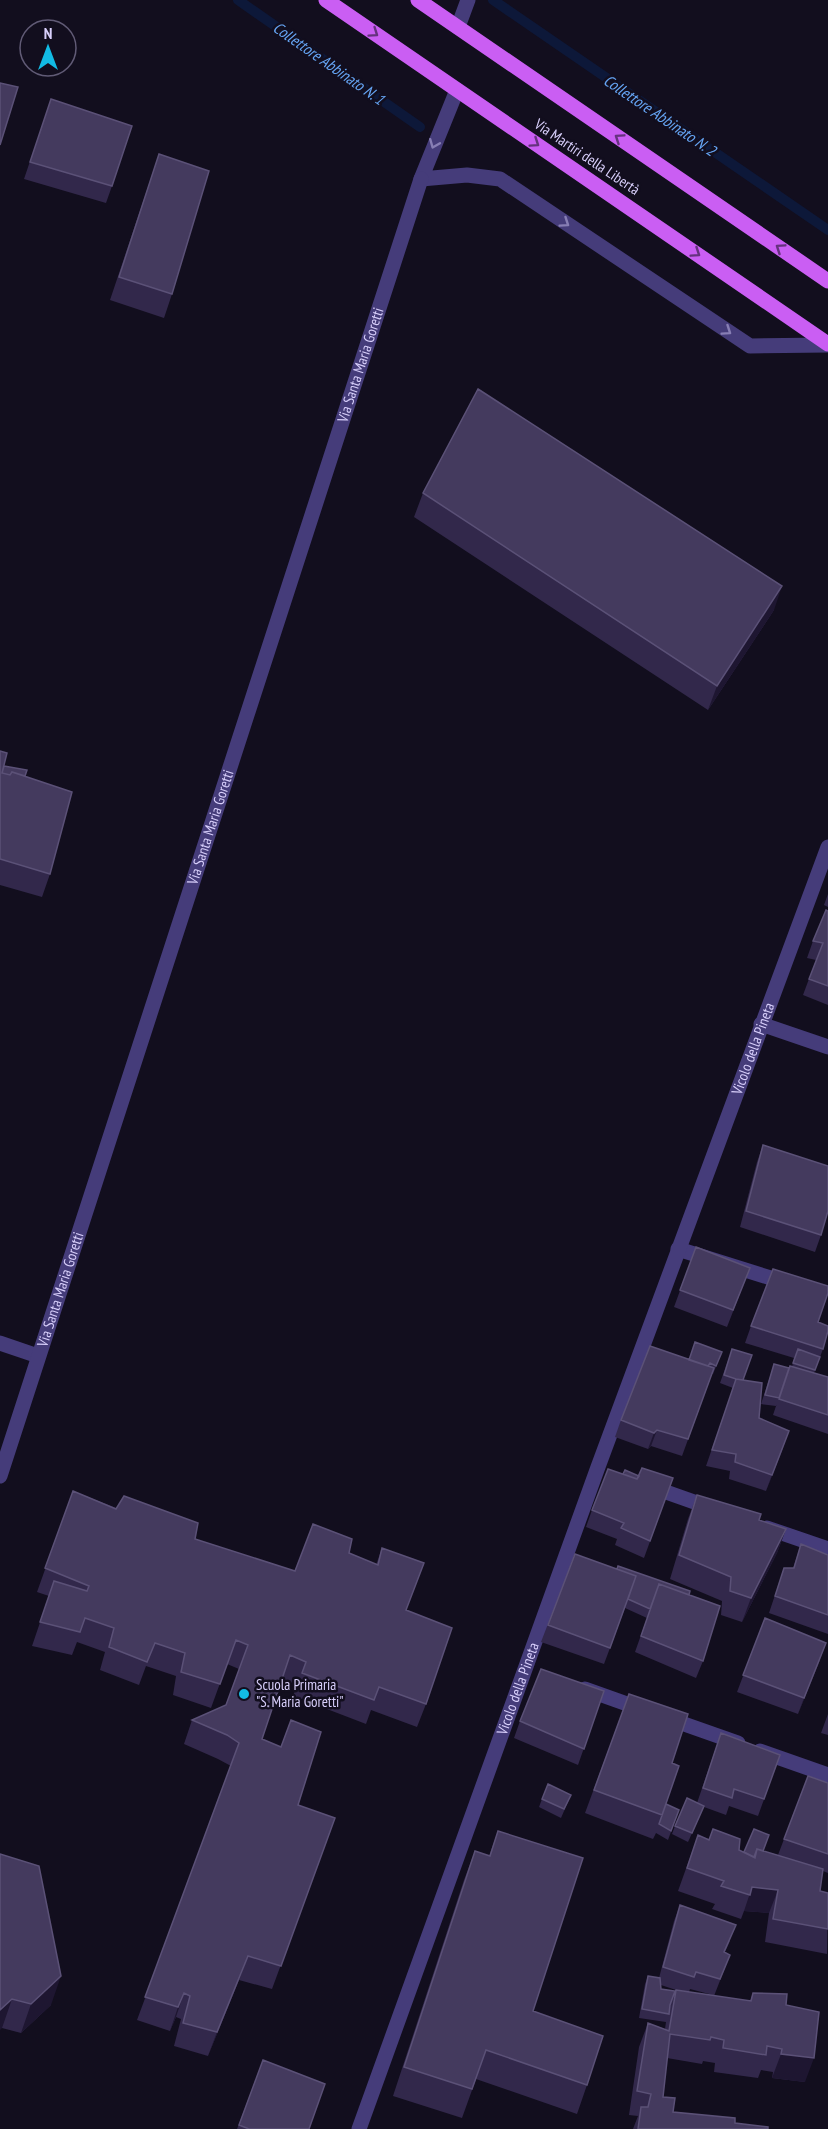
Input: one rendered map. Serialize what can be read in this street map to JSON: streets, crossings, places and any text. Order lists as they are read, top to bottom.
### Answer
{
  "streets": {
    "main road": ["Via Martiri della Libertà"],
    "street": ["Via Santa Maria Goretti", "Vicolo della Pineta"]
  },
  "crossings": [
    ["Via Martiri della Libertà", "Via Santa Maria Goretti"]
  ],
  "water": ["Collettore Abbinato N. 1", "Collettore Abbinato N. 2"],
  "places": ["Scuola Primaria \"S. Maria Goretti\""],
  "north": "top"
}
